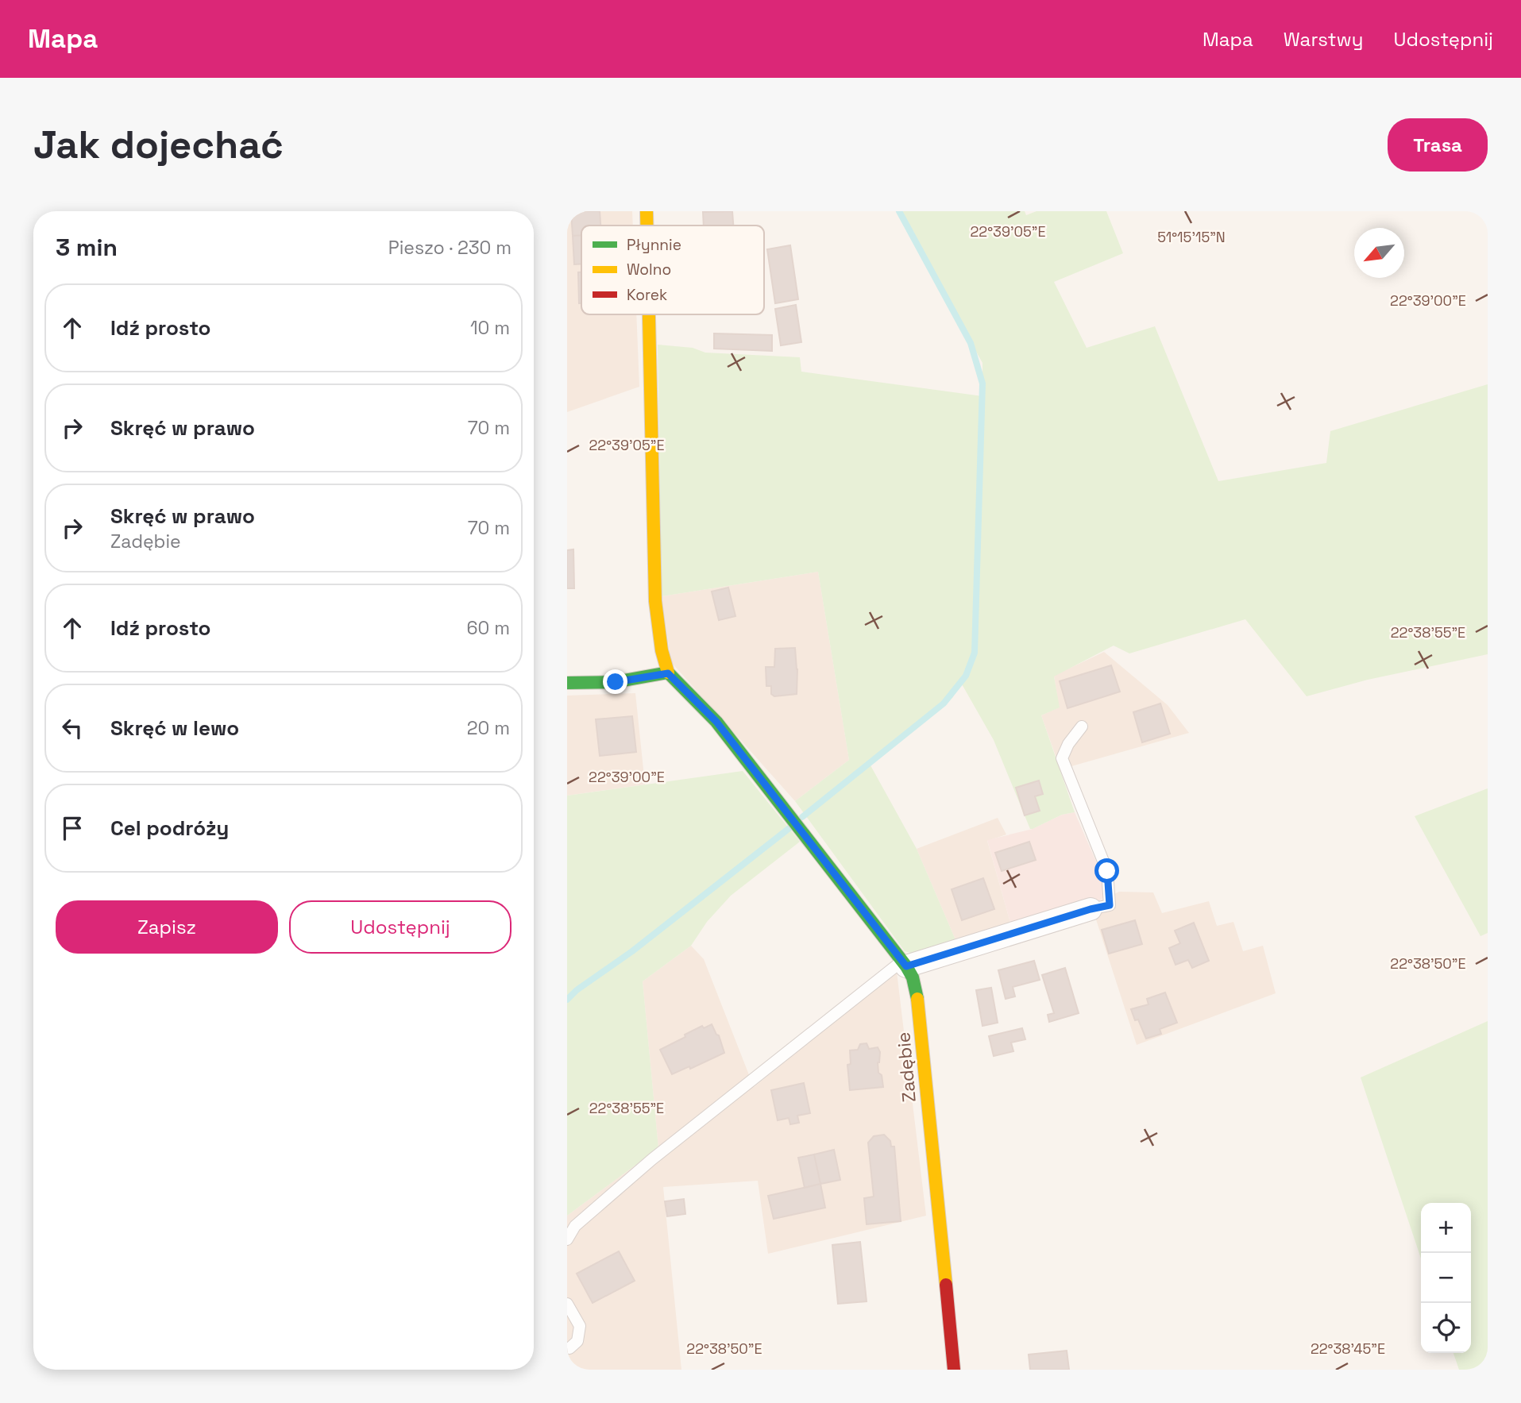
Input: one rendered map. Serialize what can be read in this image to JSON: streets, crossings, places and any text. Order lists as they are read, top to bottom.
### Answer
{
  "streets": {
    "street": ["Zadębie"]
  },
  "legend": ["Płynnie", "Wolno", "Korek"],
  "north": "bottom left",
  "page": {
    "header": "Mapa",
    "nav": ["Mapa", "Warstwy", "Udostępnij"],
    "buttons": [
      "Trasa",
      ["Zapisz", "Udostępnij"]
    ],
    "title": "Jak dojechać",
    "heading": ["3 min", "Pieszo · 230 m"],
    "list": [
      ["Idź prosto", "10 m"],
      ["Skręć w prawo", "70 m"],
      ["Skręć w prawo", "Zadębie", "70 m"],
      ["Idź prosto", "60 m"],
      ["Skręć w lewo", "20 m"],
      "Cel podróży"
    ],
    "map_buttons": ["+", "−"]
  },
  "coordinates": [
    "22°39'05\"E",
    "51°15'15\"N",
    "22°39'00\"E",
    "22°38'55\"E",
    "22°38'50\"E",
    "22°38'45\"E"
  ]
}
